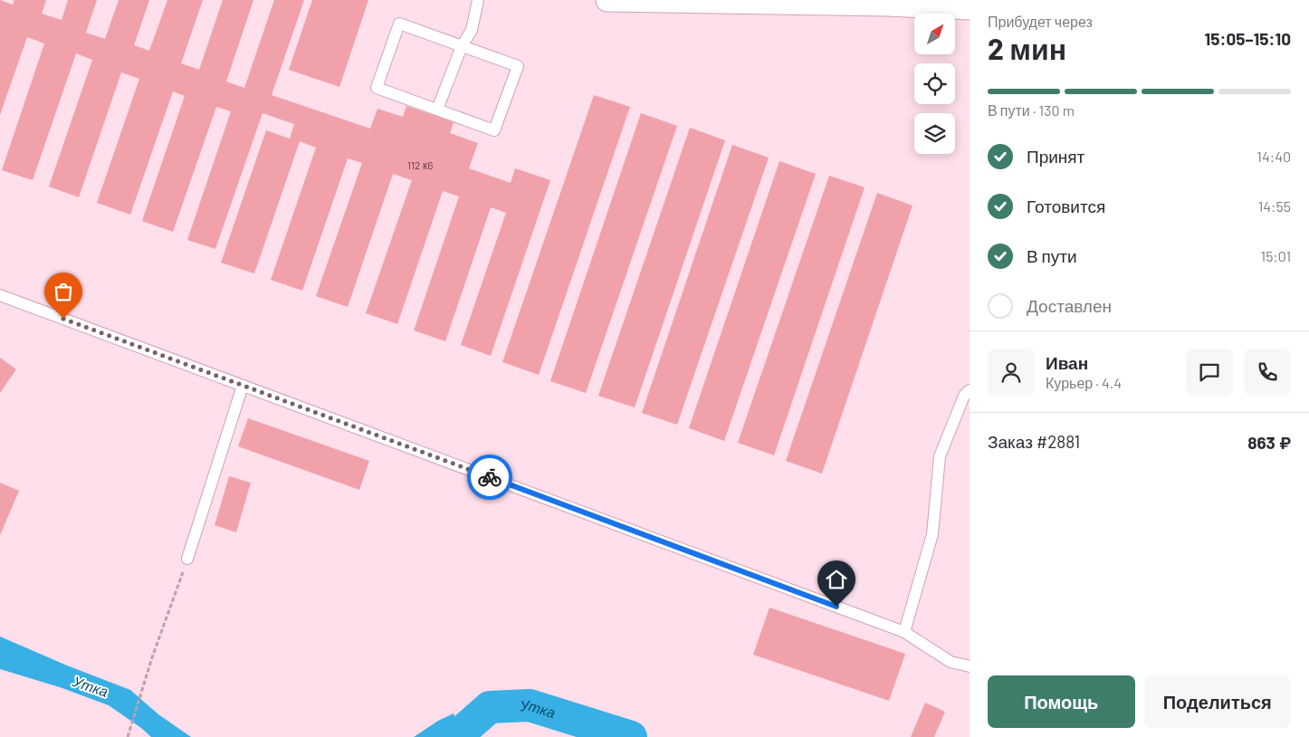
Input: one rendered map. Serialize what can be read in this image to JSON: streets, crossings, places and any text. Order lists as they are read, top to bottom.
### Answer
{
  "water": ["Утка"],
  "house_numbers": ["112 к6"],
  "north": "top right",
  "page": {
    "heading": ["2 мин", "Прибудет через", "15:05–15:10"],
    "panel": [
      "Иван",
      "Курьер · 4.4",
      "Заказ #2881",
      "863 ₽"
    ],
    "bar": "В пути · 130 m",
    "list": [
      ["Принят", "14:40"],
      ["Готовится", "14:55"],
      ["В пути", "15:01"],
      "Доставлен"
    ],
    "buttons": ["Помощь", "Поделиться"]
  }
}
